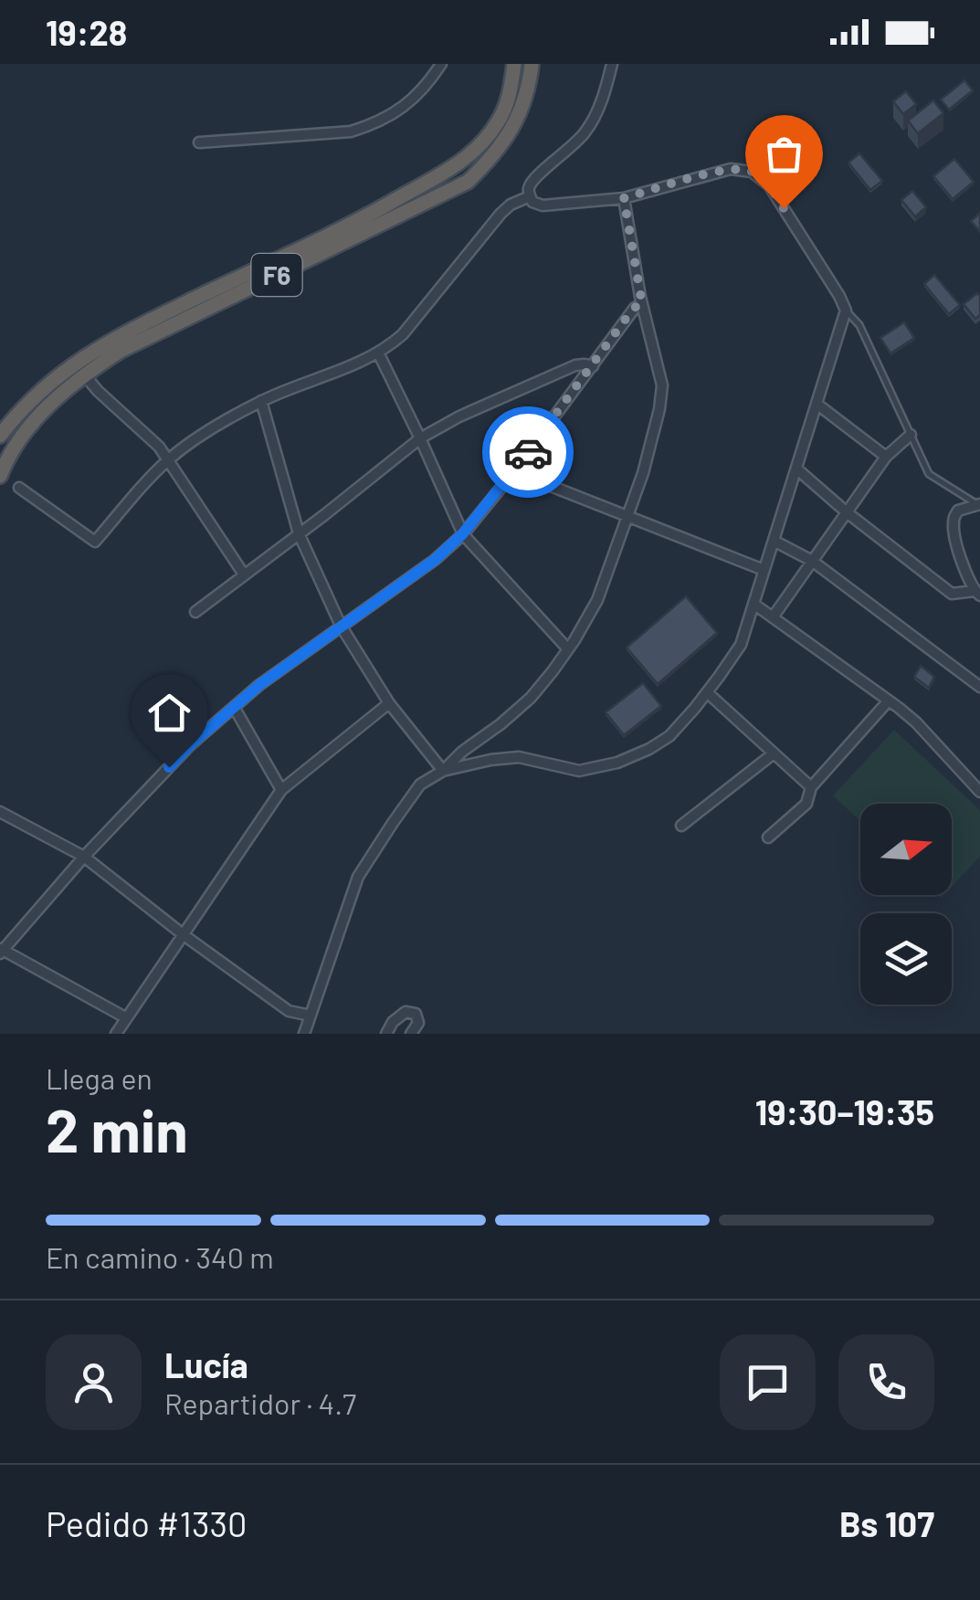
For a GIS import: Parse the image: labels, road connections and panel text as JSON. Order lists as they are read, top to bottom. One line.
{"streets":{"highway":["F6"]},"north":"right","page":{"status":"19:28","heading":["2 min","Llega en","19:30–19:35"],"panel":["Lucía","Repartidor · 4.7","Pedido #1330","Bs 107"],"bar":"En camino · 340 m"}}
